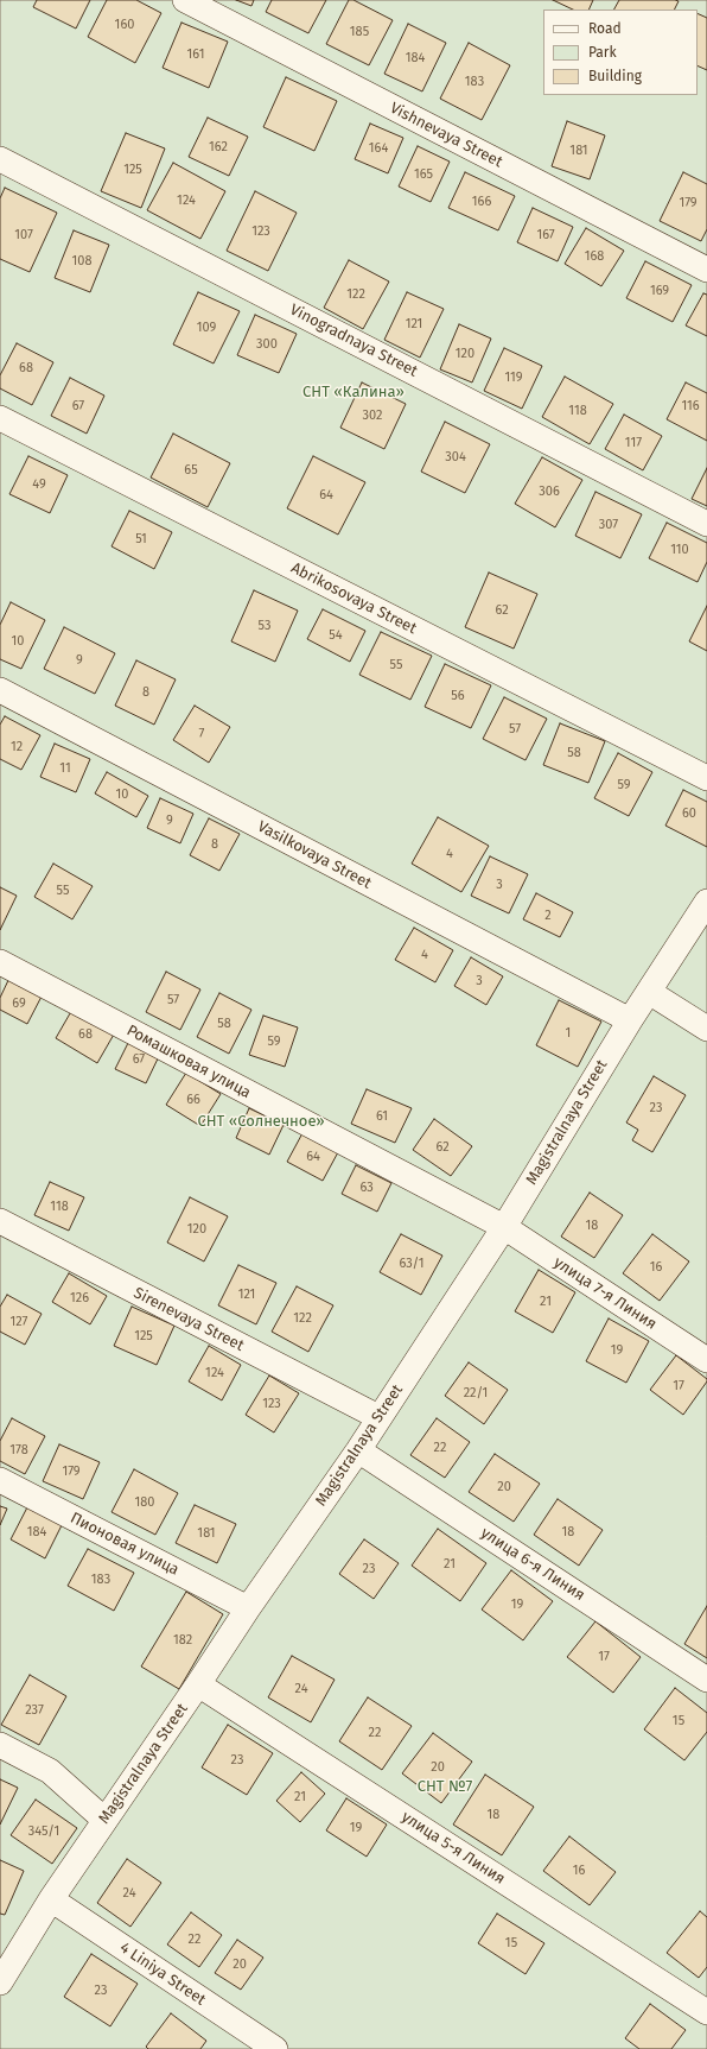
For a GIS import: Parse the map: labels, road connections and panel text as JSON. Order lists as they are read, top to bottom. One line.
{"streets":{"street":["Vishnevaya Street","Vinogradnaya Street","Abrikosovaya Street","Vasilkovaya Street","Ромашковая улица","Magistralnaya Street","улица 7-я Линия","Sirenevaya Street","Пионовая улица","улица 6-я Линия","улица 5-я Линия","4 Liniya Street"]},"crossings":[["Vasilkovaya Street","Magistralnaya Street"],["Ромашковая улица","Magistralnaya Street"],["Ромашковая улица","улица 7-я Линия"],["Magistralnaya Street","улица 7-я Линия"],["Magistralnaya Street","Sirenevaya Street"],["Magistralnaya Street","Пионовая улица"],["Magistralnaya Street","улица 6-я Линия"],["Magistralnaya Street","улица 5-я Линия"],["Magistralnaya Street","4 Liniya Street"]],"parks":["СНТ «Калина»","СНТ «Солнечное»","СНТ №7"],"house_numbers":["160","185","161","184","183","162","164","181","125","165","124","166","179","123","107","167","168","108","169","122","121","109","300","120","68","119","67","116","118","302","117","304","65","49","306","64","307","51","110","62","53","54","10","9","55","8","56","57","7","12","58","11","59","10","60","9","8","4","3","55","2","4","3","57","69","58","1","68","59","67","66","23","61","62","64","63","118","18","120","63/1","16","121","126","21","122","127","125","19","124","17","22/1","123","22","178","179","20","180","184","18","181","21","23","183","19","182","17","24","237","15","22","23","20","21","18","19","345/1","16","24","22","15","20","23"],"legend":["Road","Park","Building"]}
